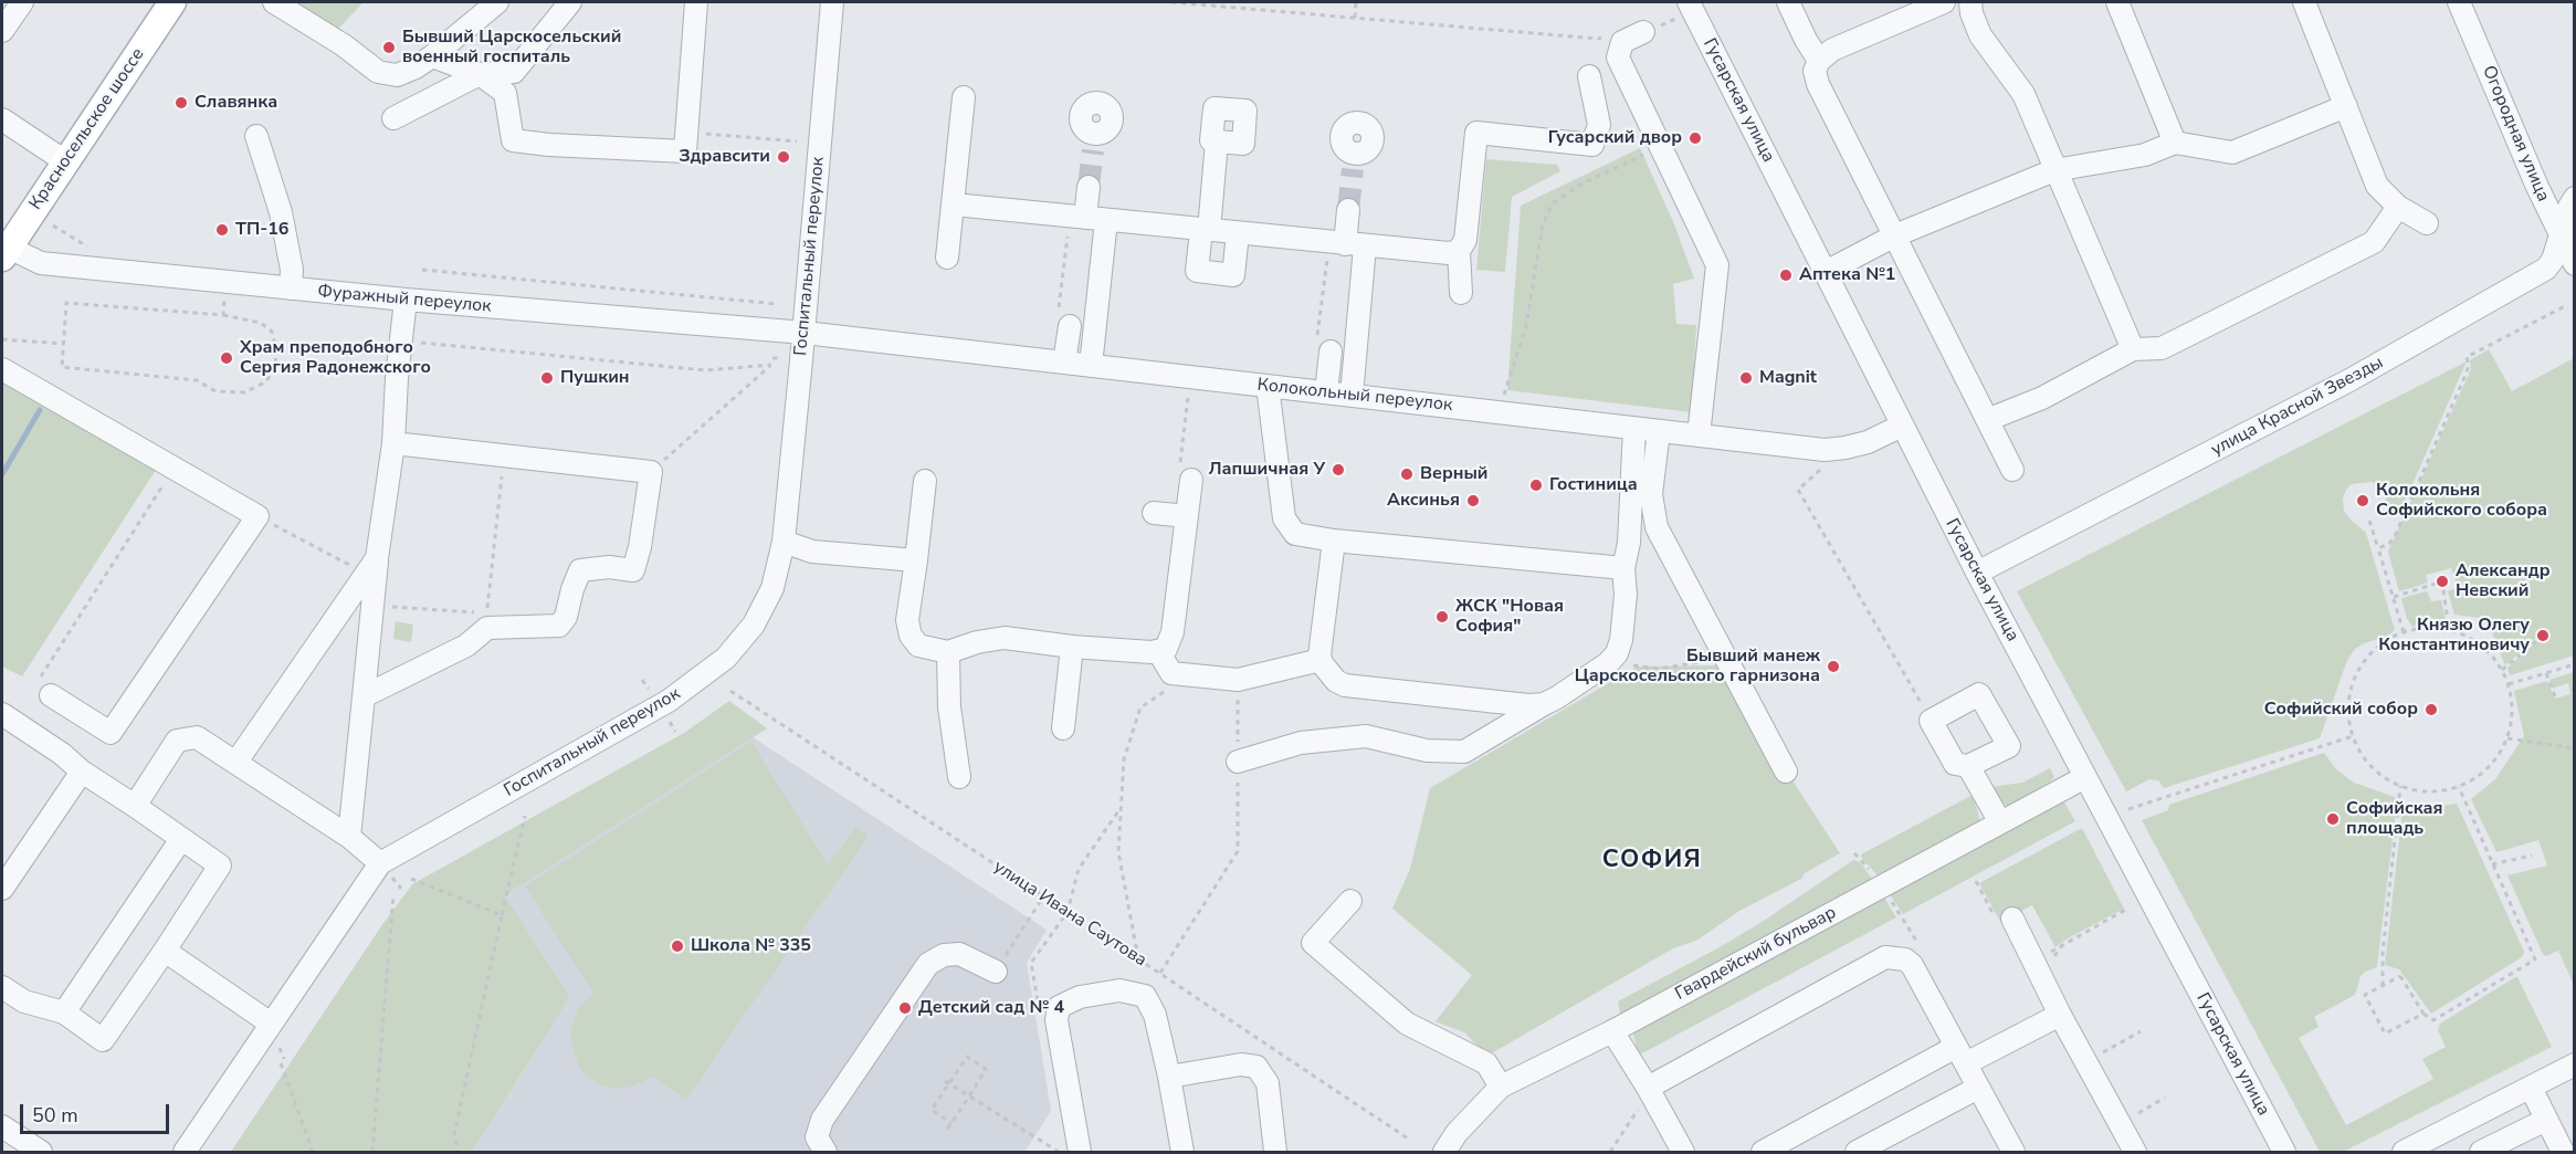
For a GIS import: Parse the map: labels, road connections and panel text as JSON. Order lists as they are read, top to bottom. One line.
{"streets":{"main road":["Красносельское шоссе"],"street":["Гусарская улица","Огородная улица","Госпитальный переулок","Фуражный переулок","Колокольный переулок","улица Красной Звезды","Гвардейский бульвар"],"path":["улица Ивана Саутова"]},"crossings":[["Гусарская улица","Колокольный переулок"],["Гусарская улица","улица Красной Звезды"],["Гусарская улица","Гвардейский бульвар"],["Красносельское шоссе","Фуражный переулок"],["Огородная улица","улица Красной Звезды"],["Госпитальный переулок","Фуражный переулок"],["Госпитальный переулок","Колокольный переулок"],["Фуражный переулок","Колокольный переулок"]],"districts":["СОФИЯ"],"places":["Бывший Царскосельский военный госпиталь","Славянка","Гусарский двор","Здравсити","ТП-16","Аптека №1","Храм преподобного Сергия Радонежского","Пушкин","Magnit","Лапшичная У","Верный","Гостиница","Аксинья","Колокольня Софийского собора","Александр Невский","ЖСК \"Новая София\"","Князю Олегу Константиновичу","Бывший манеж Царскосельского гарнизона","Софийский собор","Софийская площадь","Школа № 335","Детский сад № 4"],"scale_bar":"50 m"}
